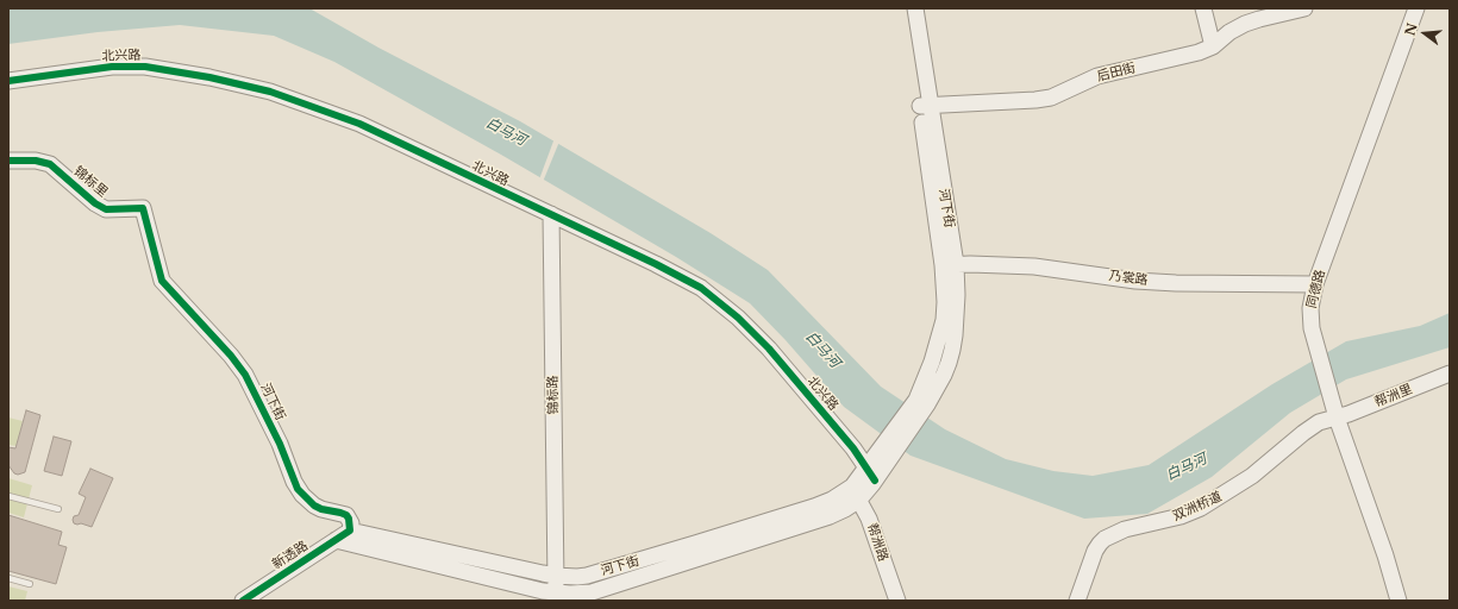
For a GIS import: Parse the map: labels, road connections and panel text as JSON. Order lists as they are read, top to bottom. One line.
{"streets":{"street":["北兴路","后田街","锦标里","河下街","乃裳路","同德路","锦标路","帮洲里","双洲桥道","帮洲路","新透路"]},"crossings":[["北兴路","河下街"],["北兴路","锦标路"],["后田街","河下街"],["锦标里","河下街"],["河下街","乃裳路"],["河下街","锦标路"],["河下街","帮洲路"],["河下街","新透路"],["乃裳路","同德路"],["同德路","帮洲里"],["同德路","双洲桥道"],["帮洲里","双洲桥道"]],"water":["白马河"],"north":"left"}
